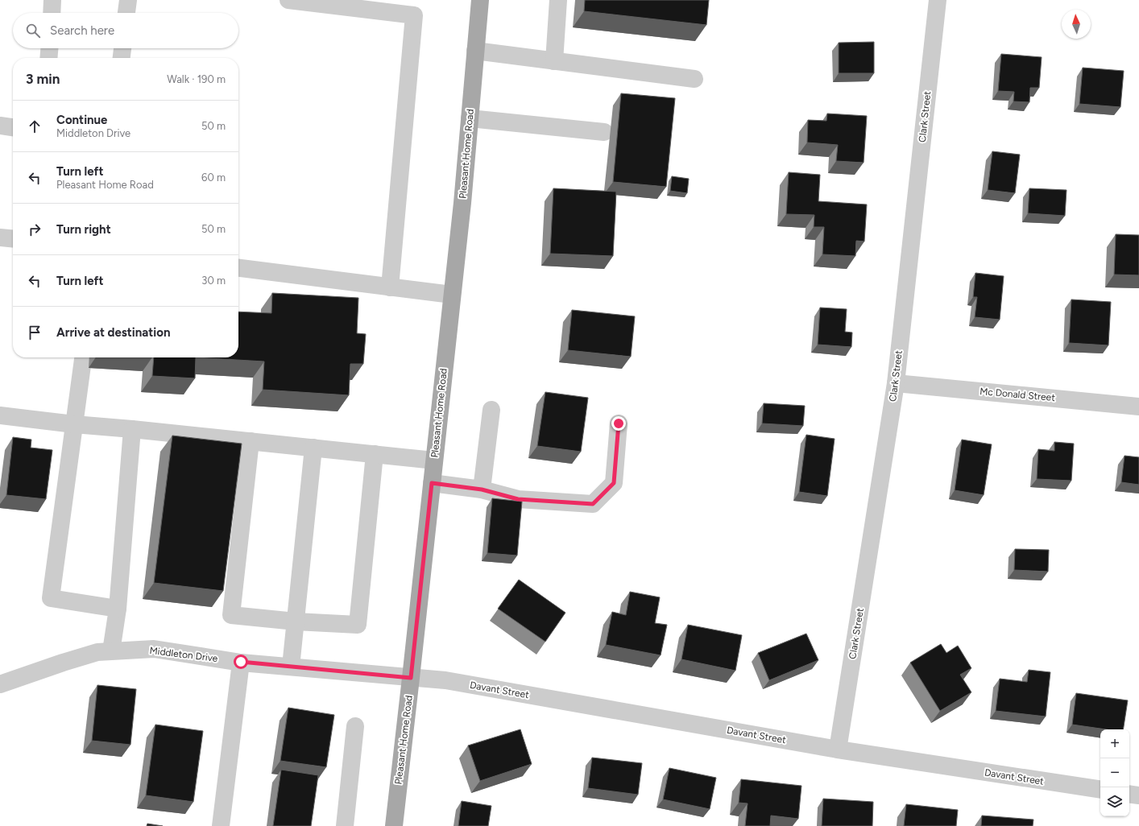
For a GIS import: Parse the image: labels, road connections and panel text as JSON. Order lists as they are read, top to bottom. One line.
{"streets":{"main road":["Pleasant Home Road"],"street":["Clark Street","Mc Donald Street","Middleton Drive","Davant Street"]},"crossings":[["Clark Street","Mc Donald Street"],["Clark Street","Davant Street"],["Pleasant Home Road","Middleton Drive"],["Pleasant Home Road","Davant Street"],["Middleton Drive","Davant Street"]],"north":"top","page":{"search":"Search here","heading":["3 min","Walk · 190 m"],"list":[["Continue","Middleton Drive","50 m"],["Turn left","Pleasant Home Road","60 m"],["Turn right","50 m"],["Turn left","30 m"],"Arrive at destination"],"map_buttons":["+","−"]}}
